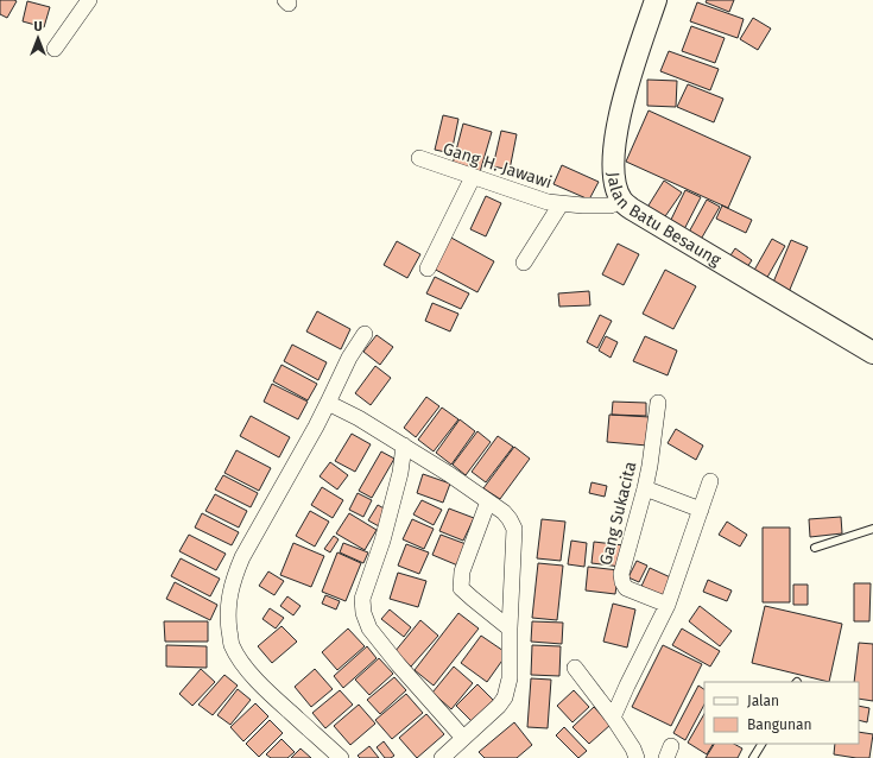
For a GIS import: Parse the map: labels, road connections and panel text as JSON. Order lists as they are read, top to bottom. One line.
{"streets":{"street":["Gang H. Jawawi","Jalan Batu Besaung","Gang Sukacita"]},"crossings":[["Gang H. Jawawi","Jalan Batu Besaung"]],"legend":["Jalan","Bangunan"],"north":"top"}
